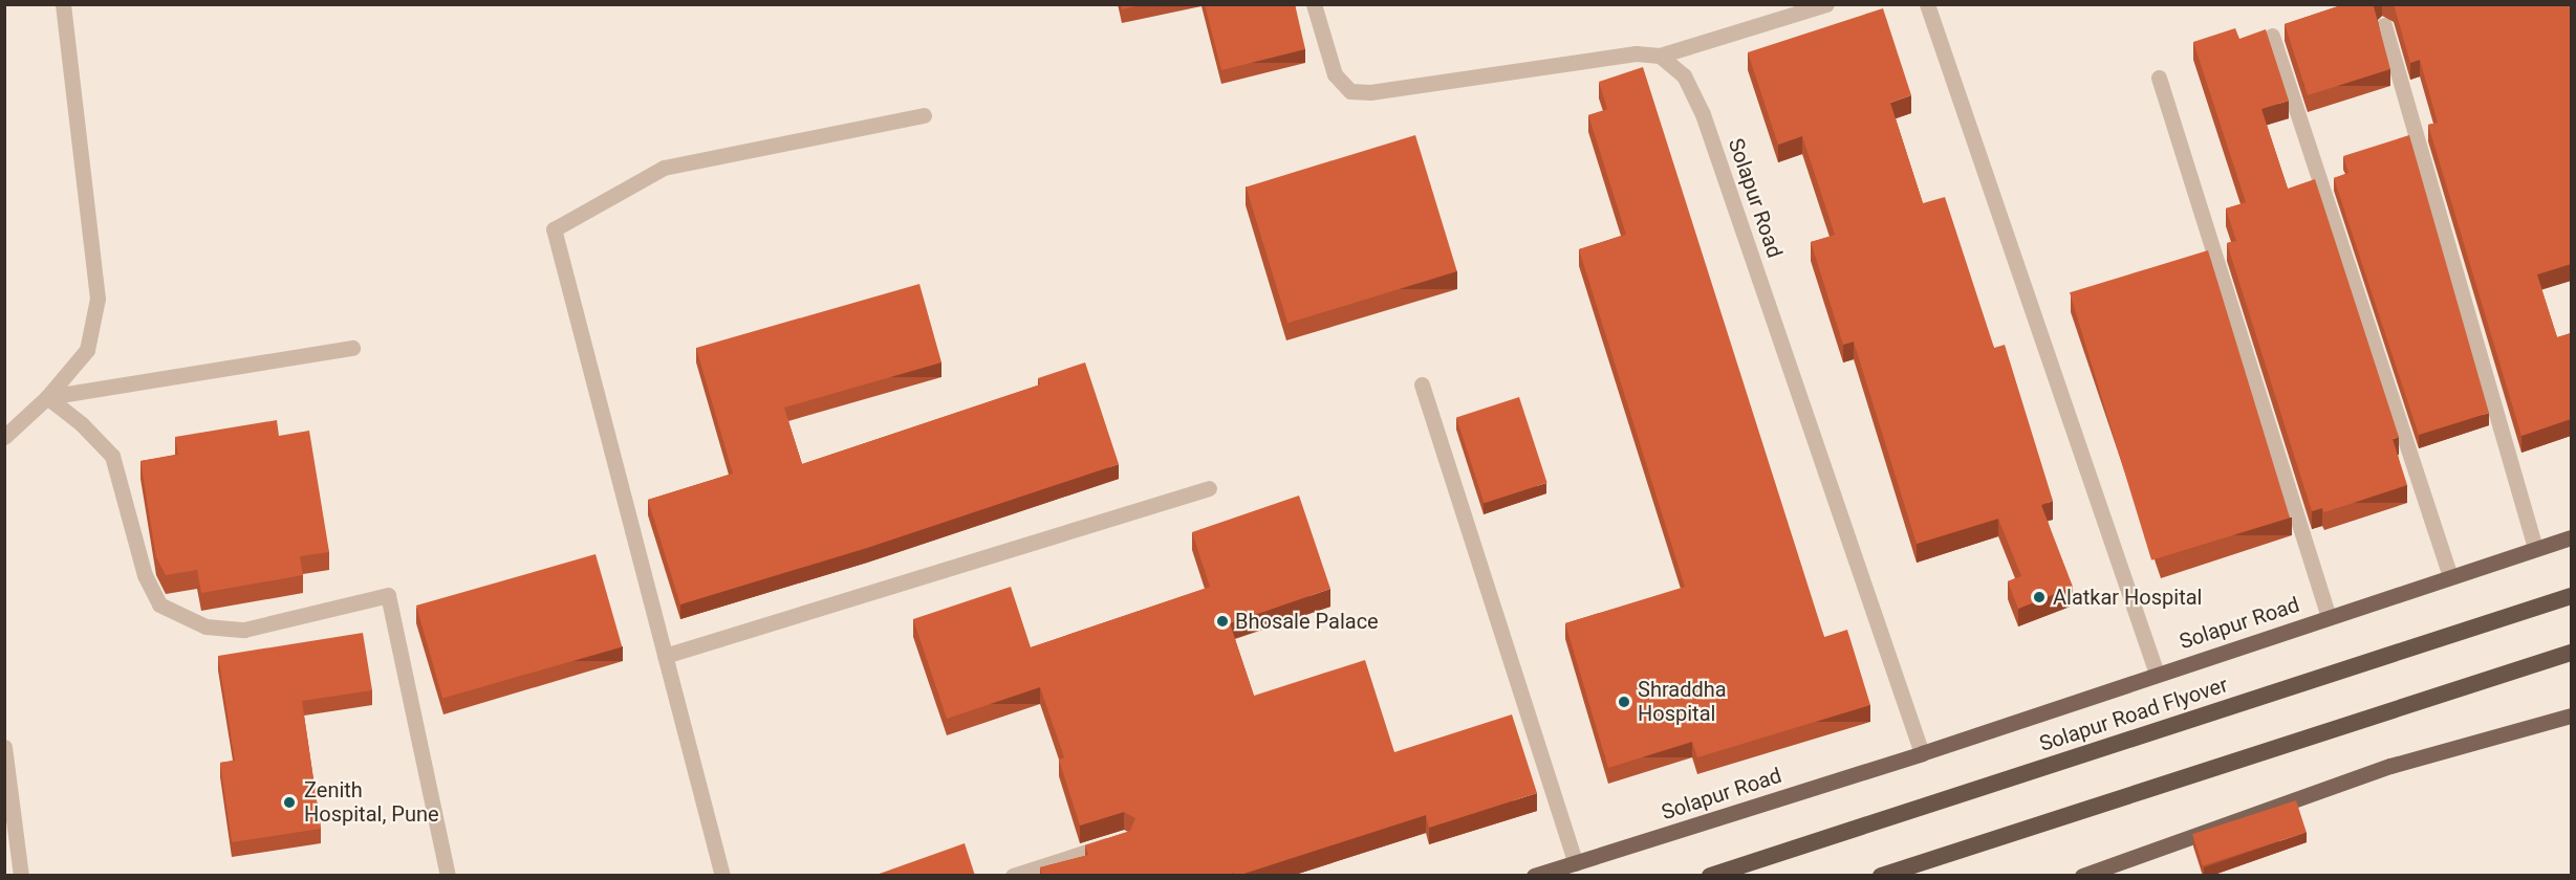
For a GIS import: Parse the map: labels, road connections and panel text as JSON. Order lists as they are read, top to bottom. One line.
{"streets":{"highway":["Solapur Road Flyover"],"main road":["Solapur Road"]},"places":["Alatkar Hospital","Bhosale Palace","Shraddha Hospital","Zenith Hospital, Pune"]}
